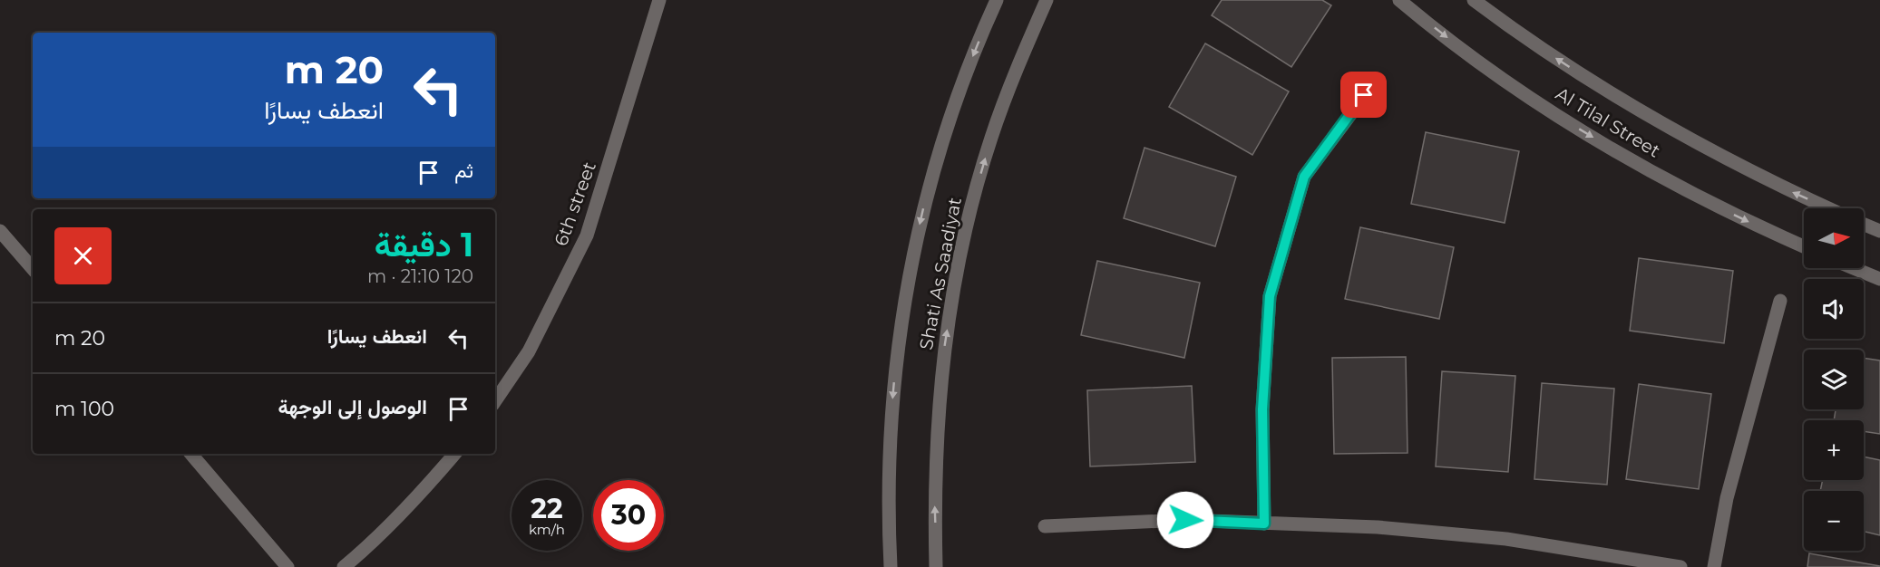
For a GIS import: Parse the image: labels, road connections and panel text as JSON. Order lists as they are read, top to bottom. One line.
{"streets":{"street":["Al Tilal Street","6th street","Shati As Saadiyat"]},"north":"right","page":{"turn":["20 m","انعطف يسارًا"],"then":"ثم","map_buttons":["+","−"],"heading":["1 دقيقة","120 m · 21:10"],"list":[{"name":"انعطف يسارًا","value":"20 m"},{"name":"الوصول إلى الوجهة","value":"100 m"}],"speed":"22 km/h","limit":"30"}}
